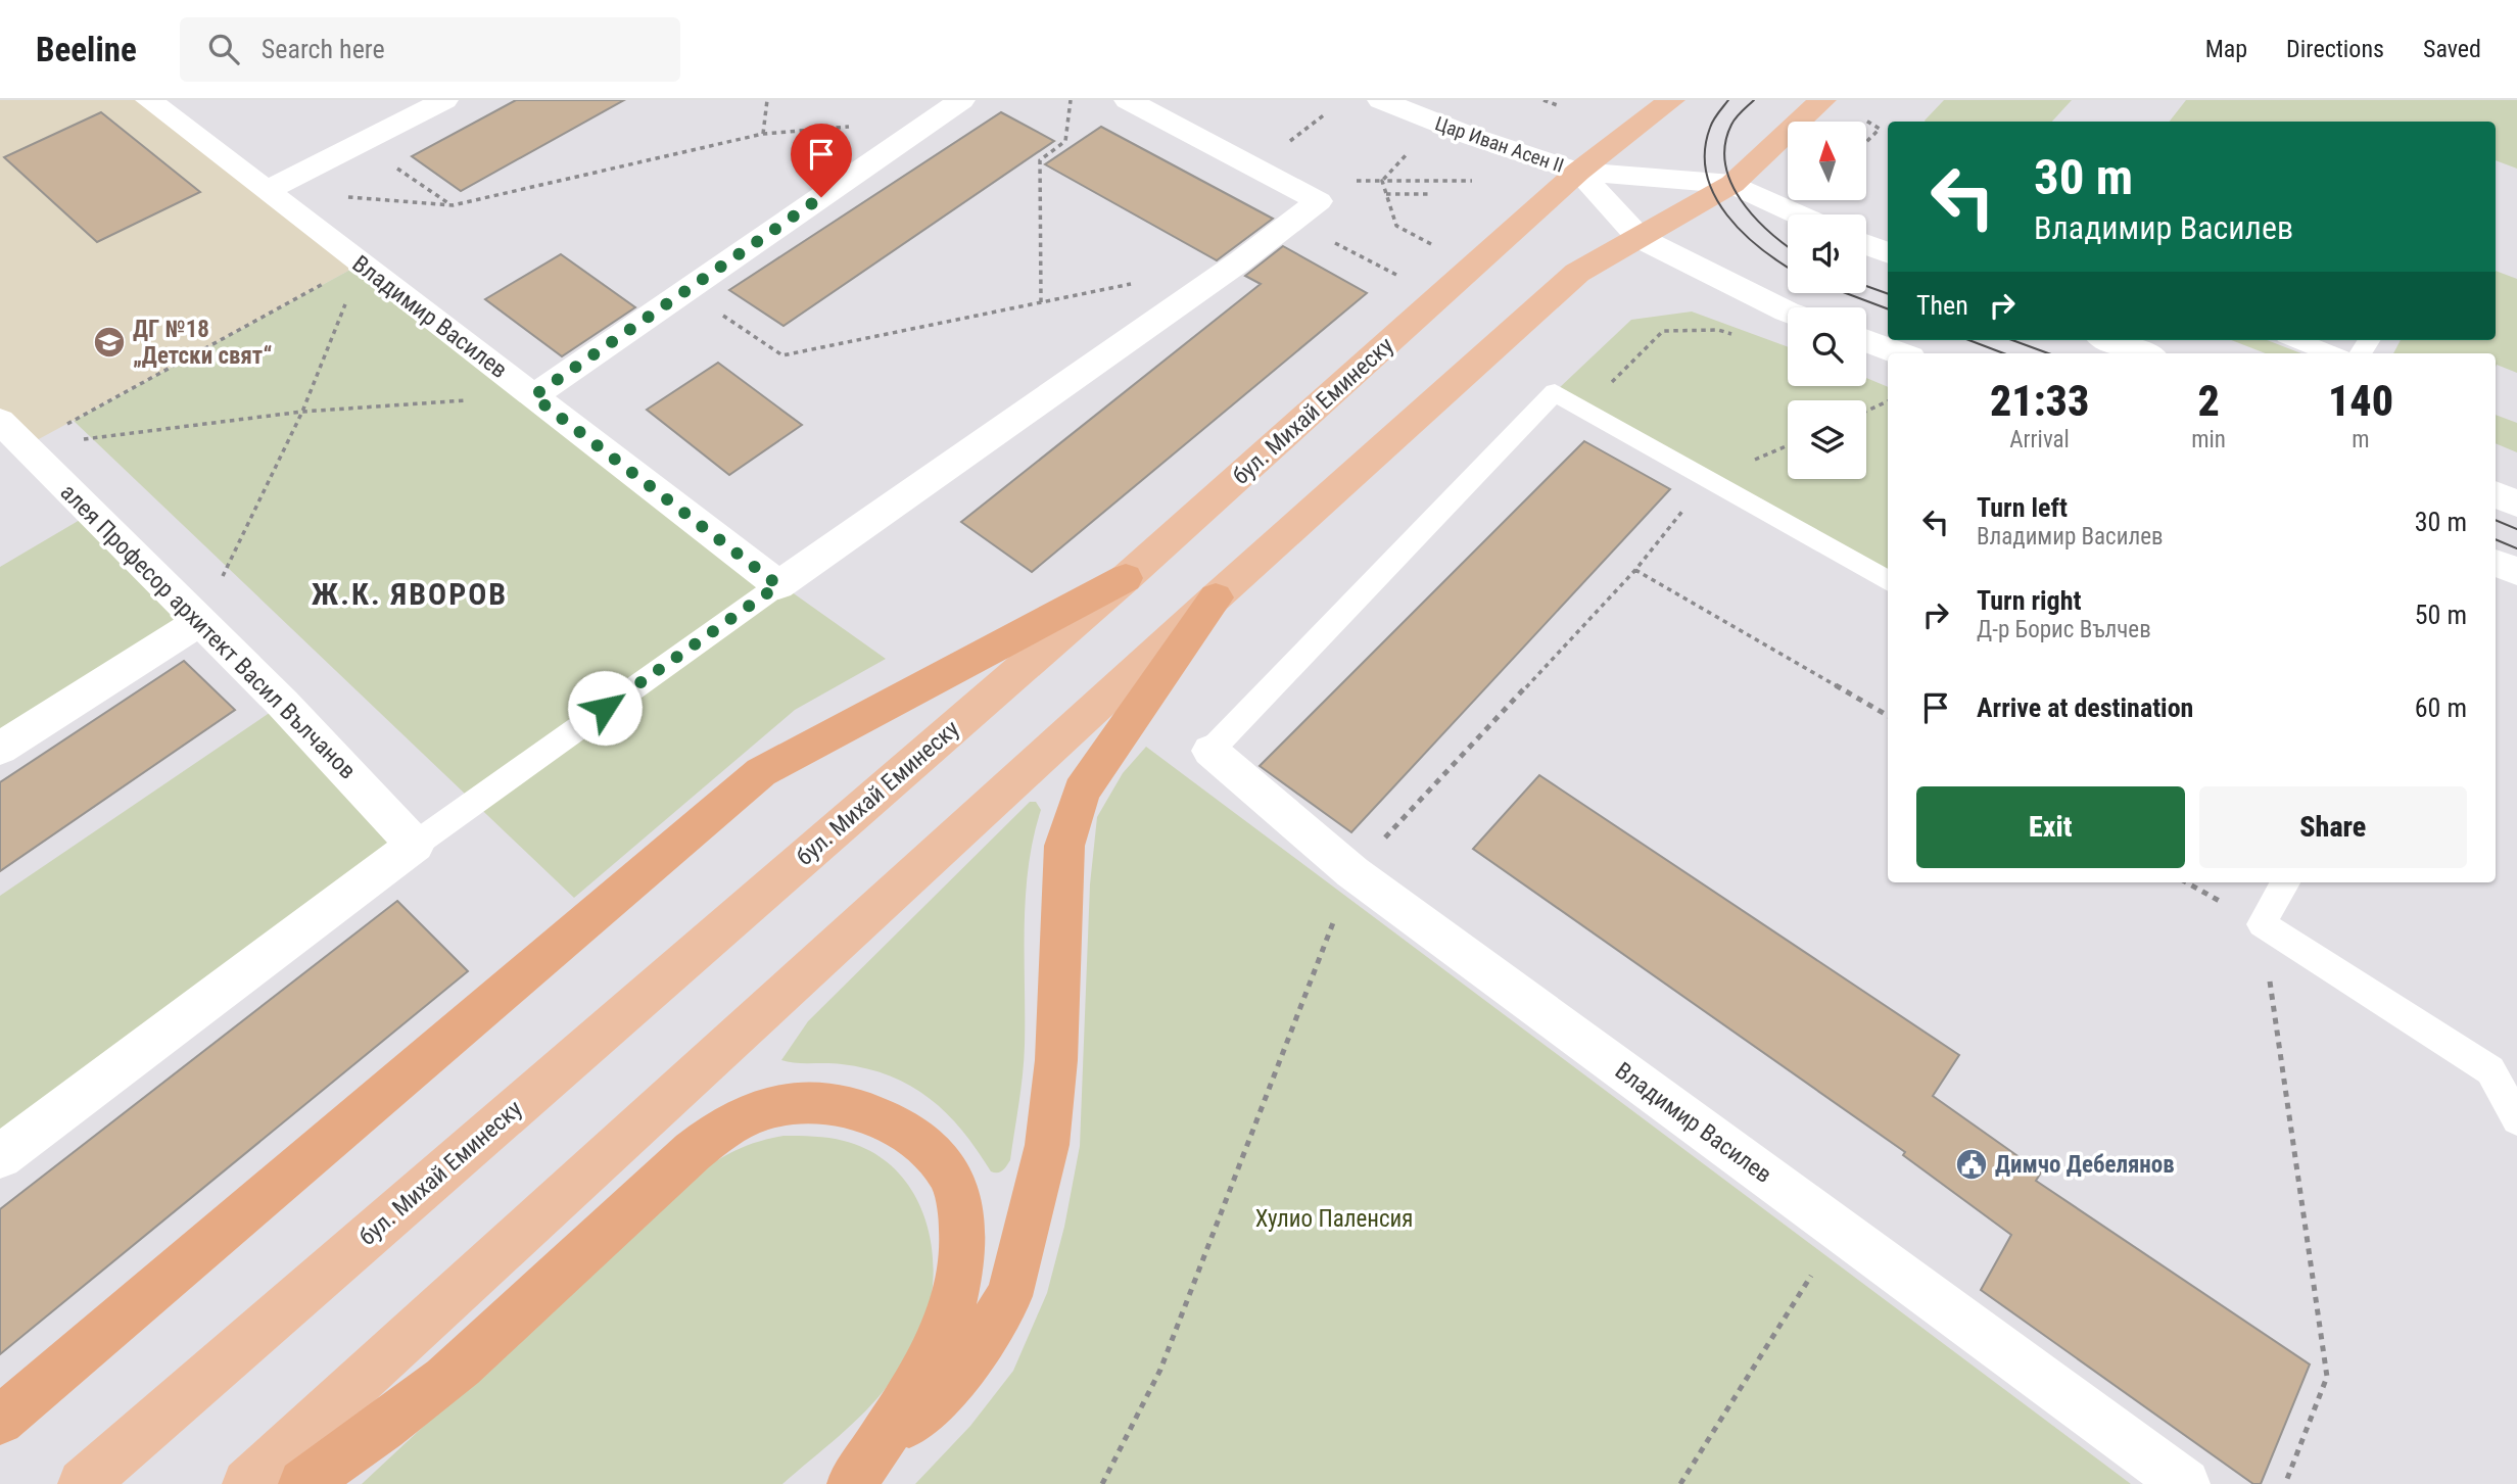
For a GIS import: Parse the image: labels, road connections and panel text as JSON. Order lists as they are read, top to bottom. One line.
{"streets":{"main road":["бул. Михай Еминеску"],"street":["Цар Иван Асен II","Владимир Василев","алея Професор архитект Васил Вълчанов"]},"crossings":[["Цар Иван Асен II","бул. Михай Еминеску"]],"districts":["Ж.К. ЯВОРОВ"],"parks":["Хулио Паленсия"],"places":{"school or university":["ДГ №18 „Детски свят“"],"public building":["Димчо Дебелянов"]},"north":"top","page":{"header":"Beeline","search":"Search here","nav":["Map","Directions","Saved"],"turn":["30 m","Владимир Василев"],"then":"Then","eta":["21:33","Arrival","2","min","140","m"],"list":[{"name":"Turn left","note":"Владимир Василев","value":"30 m"},{"name":"Turn right","note":"Д-р Борис Вълчев","value":"50 m"},{"name":"Arrive at destination","value":"60 m"}],"buttons":["Exit","Share"]}}
